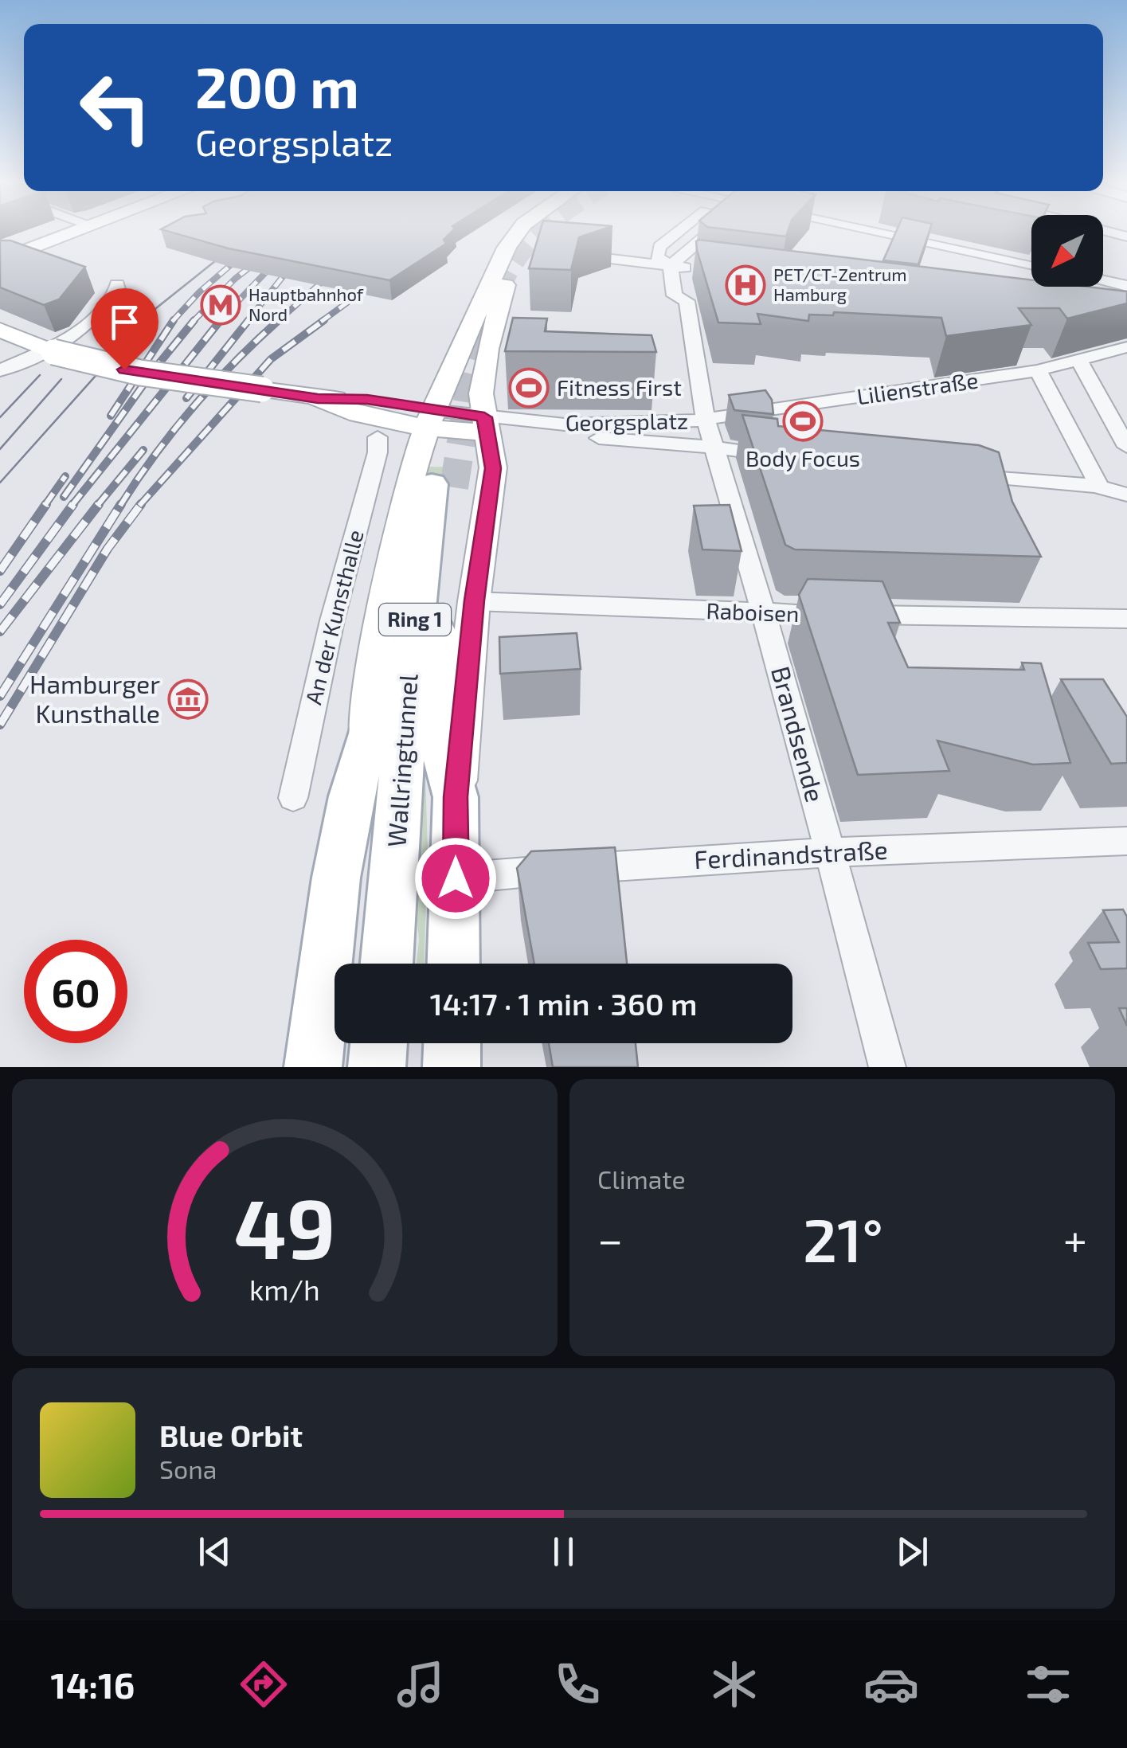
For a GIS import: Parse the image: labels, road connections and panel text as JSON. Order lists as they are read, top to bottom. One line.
{"streets":{"main road":["Ring 1","Wallringtunnel"],"street":["Lilienstraße","Georgsplatz","Raboisen","An der Kunsthalle","Brandsende","Ferdinandstraße"]},"crossings":[["Lilienstraße","Georgsplatz"],["Georgsplatz","Ring 1"],["Georgsplatz","Brandsende"],["Raboisen","Ring 1"],["Raboisen","Brandsende"],["Ring 1","Wallringtunnel"],["Ring 1","Ferdinandstraße"],["Brandsende","Ferdinandstraße"]],"places":{"hospital":["PET/CT-Zentrum Hamburg"],"metro station":["Hauptbahnhof Nord"],"sports":["Fitness First","Body Focus"],"museum":["Hamburger Kunsthalle"]},"north":"bottom left","page":{"turn":["200 m","Georgsplatz"],"limit":"60","trip":"14:17 · 1 min · 360 m","tile":"Climate","heat":["−","21°","+"],"song":["Blue Orbit","Sona"],"tabs":"14:16","gauge":["49","km/h"]}}
